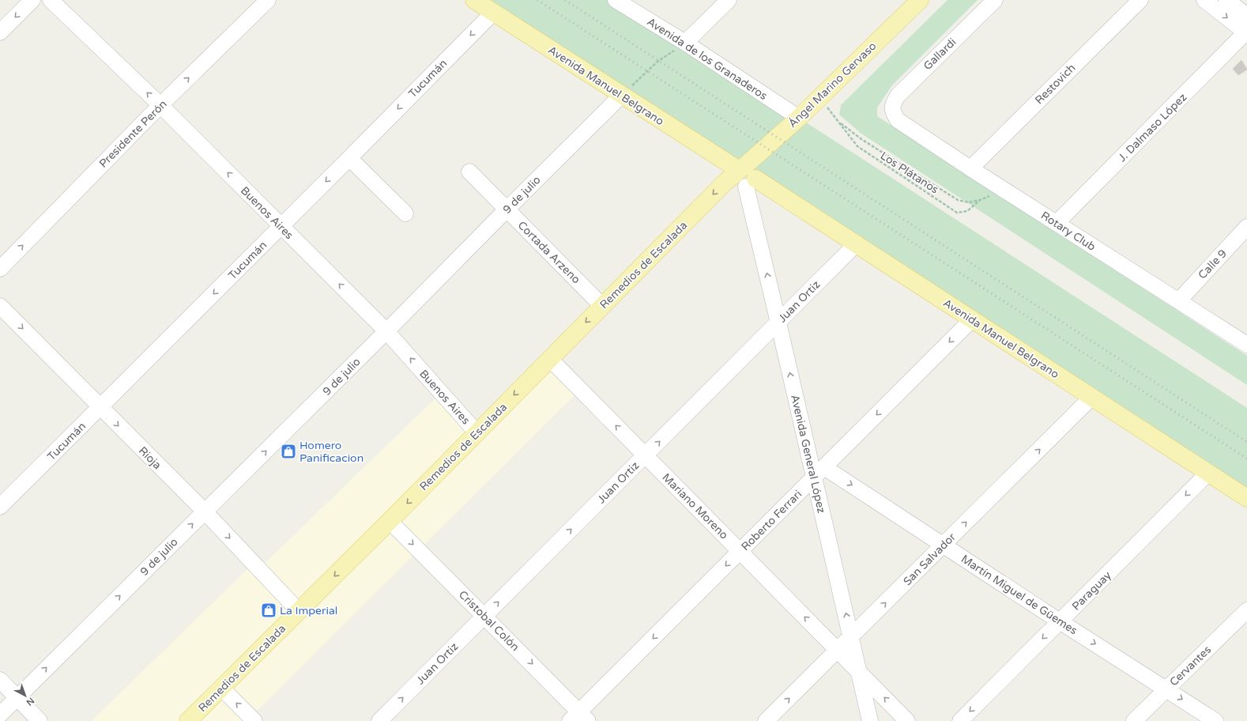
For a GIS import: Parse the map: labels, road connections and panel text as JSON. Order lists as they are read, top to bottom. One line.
{"streets":{"main road":["Ángel Marino Gervaso","Avenida Manuel Belgrano","Remedios de Escalada"],"street":["Gallardi","Avenida de los Granaderos","Tucumán","Restovich","J. Dalmaso López","Presidente Perón","9 de julio","Buenos Aires","Rotary Club","Cortada Arzeno","Calle 9","Juan Ortiz","Avenida General López","Rioja","Mariano Moreno","Roberto Ferrari","San Salvador","Paraguay","Martín Miguel de Güemes","Cristobal Colón","Cervantes"],"path":["Los Plátanos"]},"crossings":[["Gallardi","Rotary Club"],["Avenida de los Granaderos","Ángel Marino Gervaso"],["Tucumán","Avenida Manuel Belgrano"],["Tucumán","Buenos Aires"],["Tucumán","Rioja"],["Restovich","Rotary Club"],["Ángel Marino Gervaso","Avenida Manuel Belgrano"],["Ángel Marino Gervaso","Los Plátanos"],["Ángel Marino Gervaso","Remedios de Escalada"],["Ángel Marino Gervaso","Avenida General López"],["Avenida Manuel Belgrano","9 de julio"],["Avenida Manuel Belgrano","Remedios de Escalada"],["Avenida Manuel Belgrano","Juan Ortiz"],["Avenida Manuel Belgrano","Avenida General López"],["Avenida Manuel Belgrano","Roberto Ferrari"],["Avenida Manuel Belgrano","San Salvador"],["Avenida Manuel Belgrano","Paraguay"],["J. Dalmaso López","Rotary Club"],["Presidente Perón","Buenos Aires"],["Los Plátanos","Rotary Club"],["9 de julio","Buenos Aires"],["9 de julio","Cortada Arzeno"],["9 de julio","Rioja"],["Buenos Aires","Remedios de Escalada"],["Rotary Club","Calle 9"],["Cortada Arzeno","Remedios de Escalada"],["Remedios de Escalada","Avenida General López"],["Remedios de Escalada","Rioja"],["Remedios de Escalada","Mariano Moreno"],["Remedios de Escalada","Cristobal Colón"],["Juan Ortiz","Avenida General López"],["Juan Ortiz","Mariano Moreno"],["Juan Ortiz","Cristobal Colón"],["Avenida General López","Mariano Moreno"],["Avenida General López","Roberto Ferrari"],["Avenida General López","San Salvador"],["Avenida General López","Martín Miguel de Güemes"],["Mariano Moreno","Roberto Ferrari"],["Mariano Moreno","San Salvador"],["Roberto Ferrari","Martín Miguel de Güemes"],["Roberto Ferrari","Cristobal Colón"],["San Salvador","Martín Miguel de Güemes"],["Paraguay","Martín Miguel de Güemes"],["Martín Miguel de Güemes","Cervantes"]],"one_way":["Tucumán","Presidente Perón","9 de julio","Buenos Aires","Remedios de Escalada","Juan Ortiz","Avenida General López","Rioja","Mariano Moreno","Roberto Ferrari","San Salvador","Paraguay","Martín Miguel de Güemes","Cristobal Colón"],"places":{"shop":["Homero Panificacion","La Imperial"]},"north":"bottom right"}
